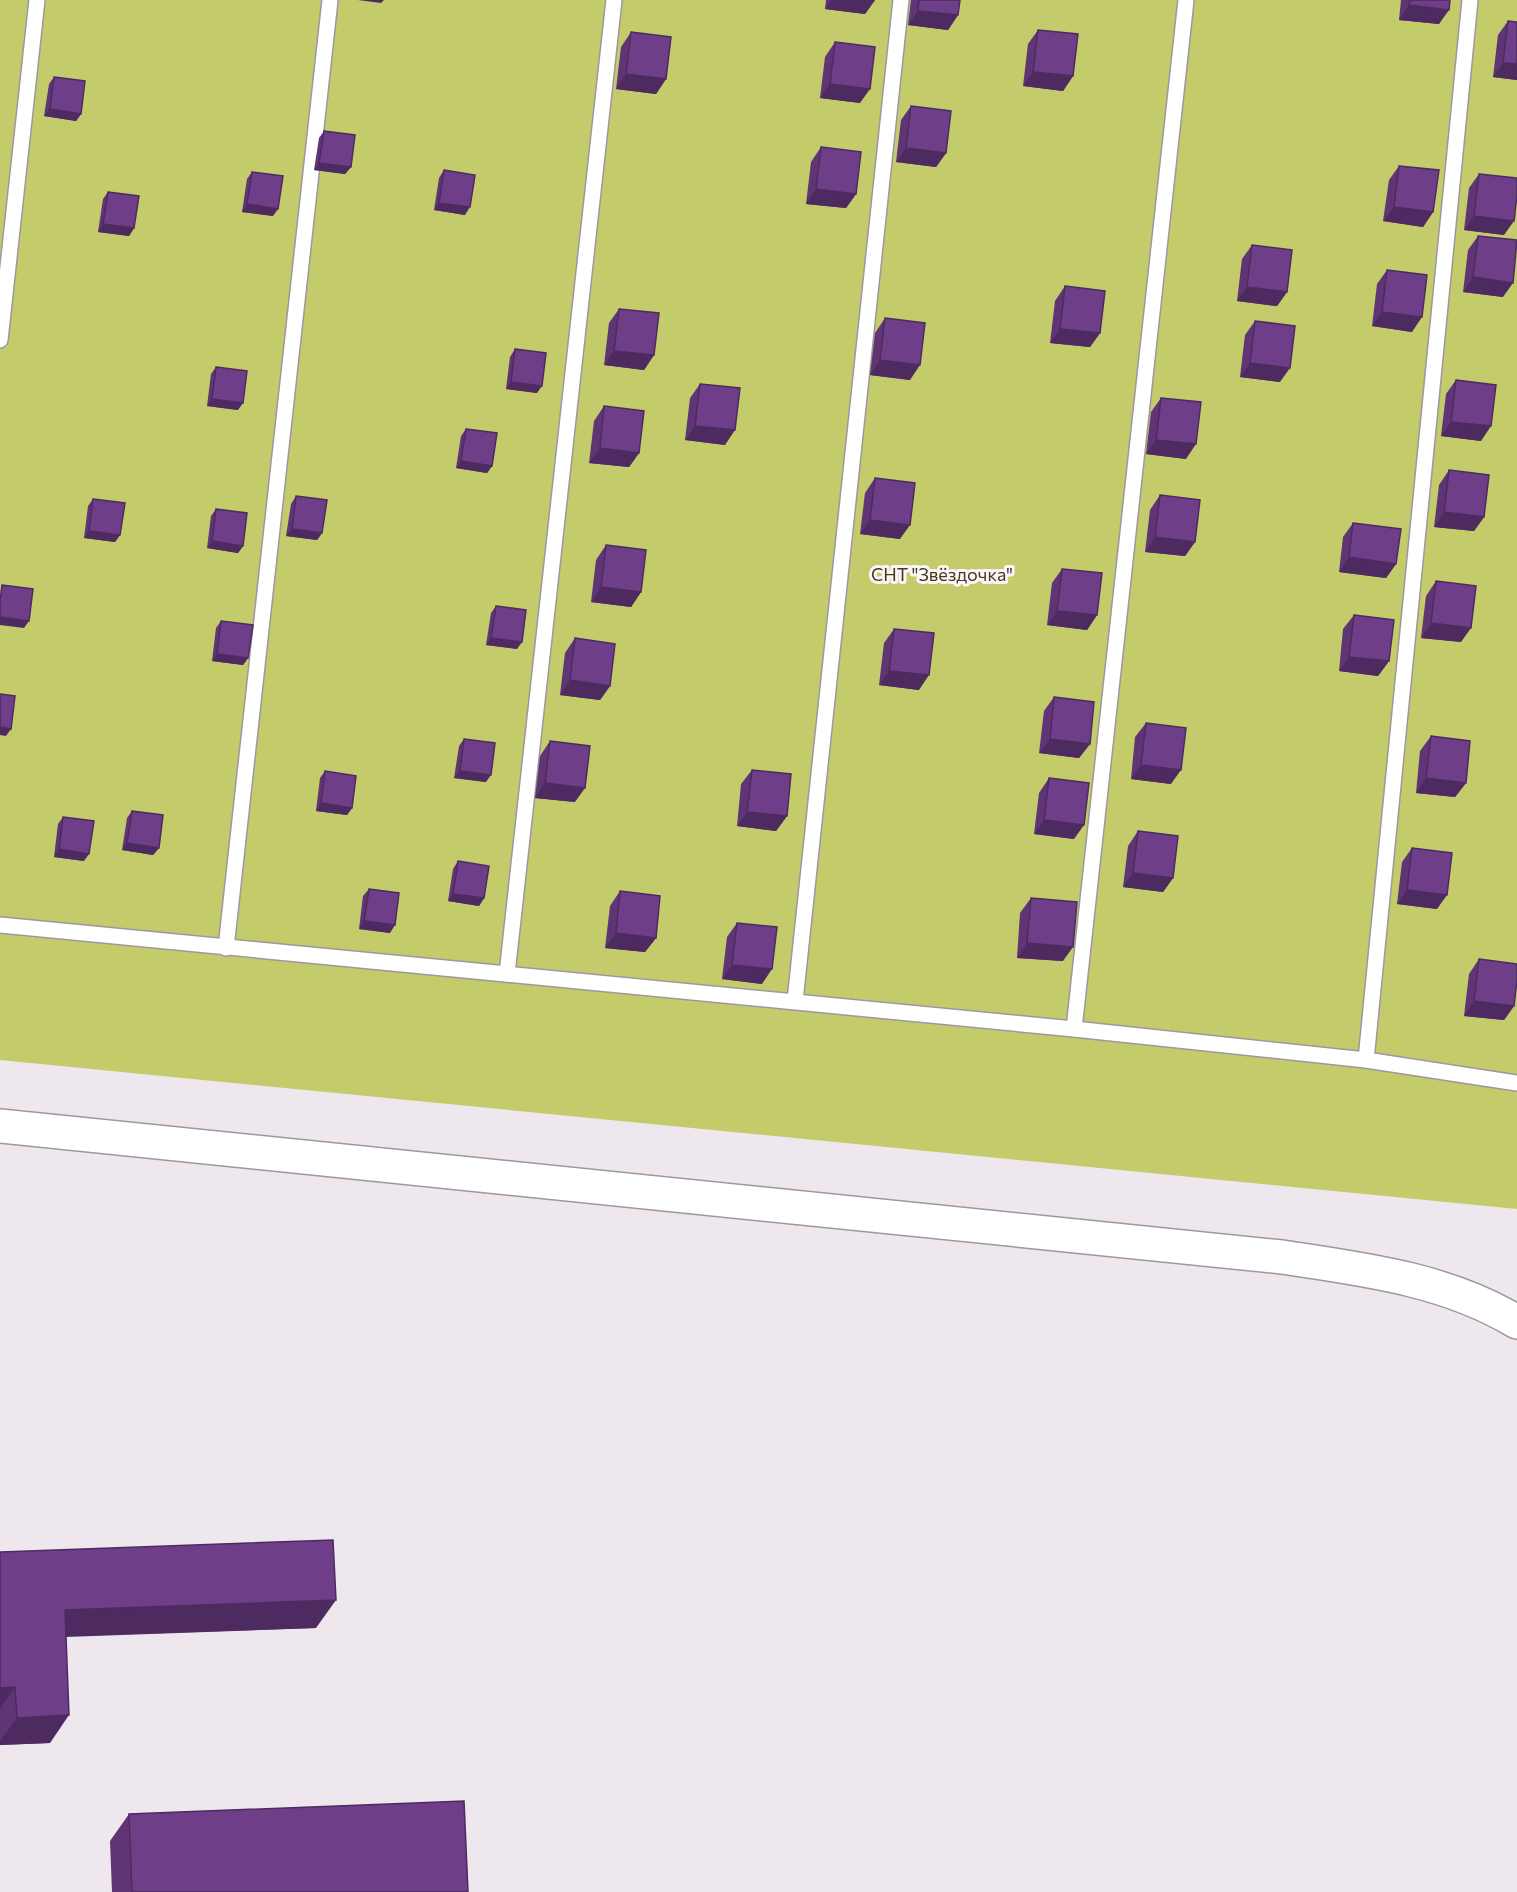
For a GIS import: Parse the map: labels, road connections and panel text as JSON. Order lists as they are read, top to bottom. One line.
{"parks":["СНТ \"Звёздочка\""]}
